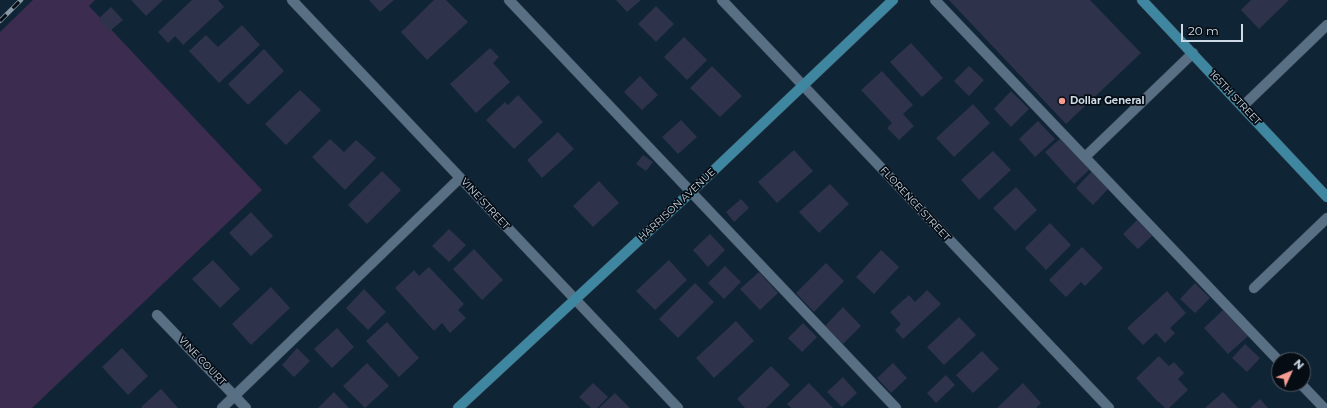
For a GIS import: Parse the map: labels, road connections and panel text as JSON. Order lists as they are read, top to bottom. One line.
{"streets":{"street":["165TH STREET","VINE STREET","FLORENCE STREET","HARRISON AVENUE","VINE COURT"]},"crossings":[["VINE STREET","HARRISON AVENUE"],["FLORENCE STREET","HARRISON AVENUE"]],"places":["Dollar General"],"scale_bar":"20 m","north":"top right"}
